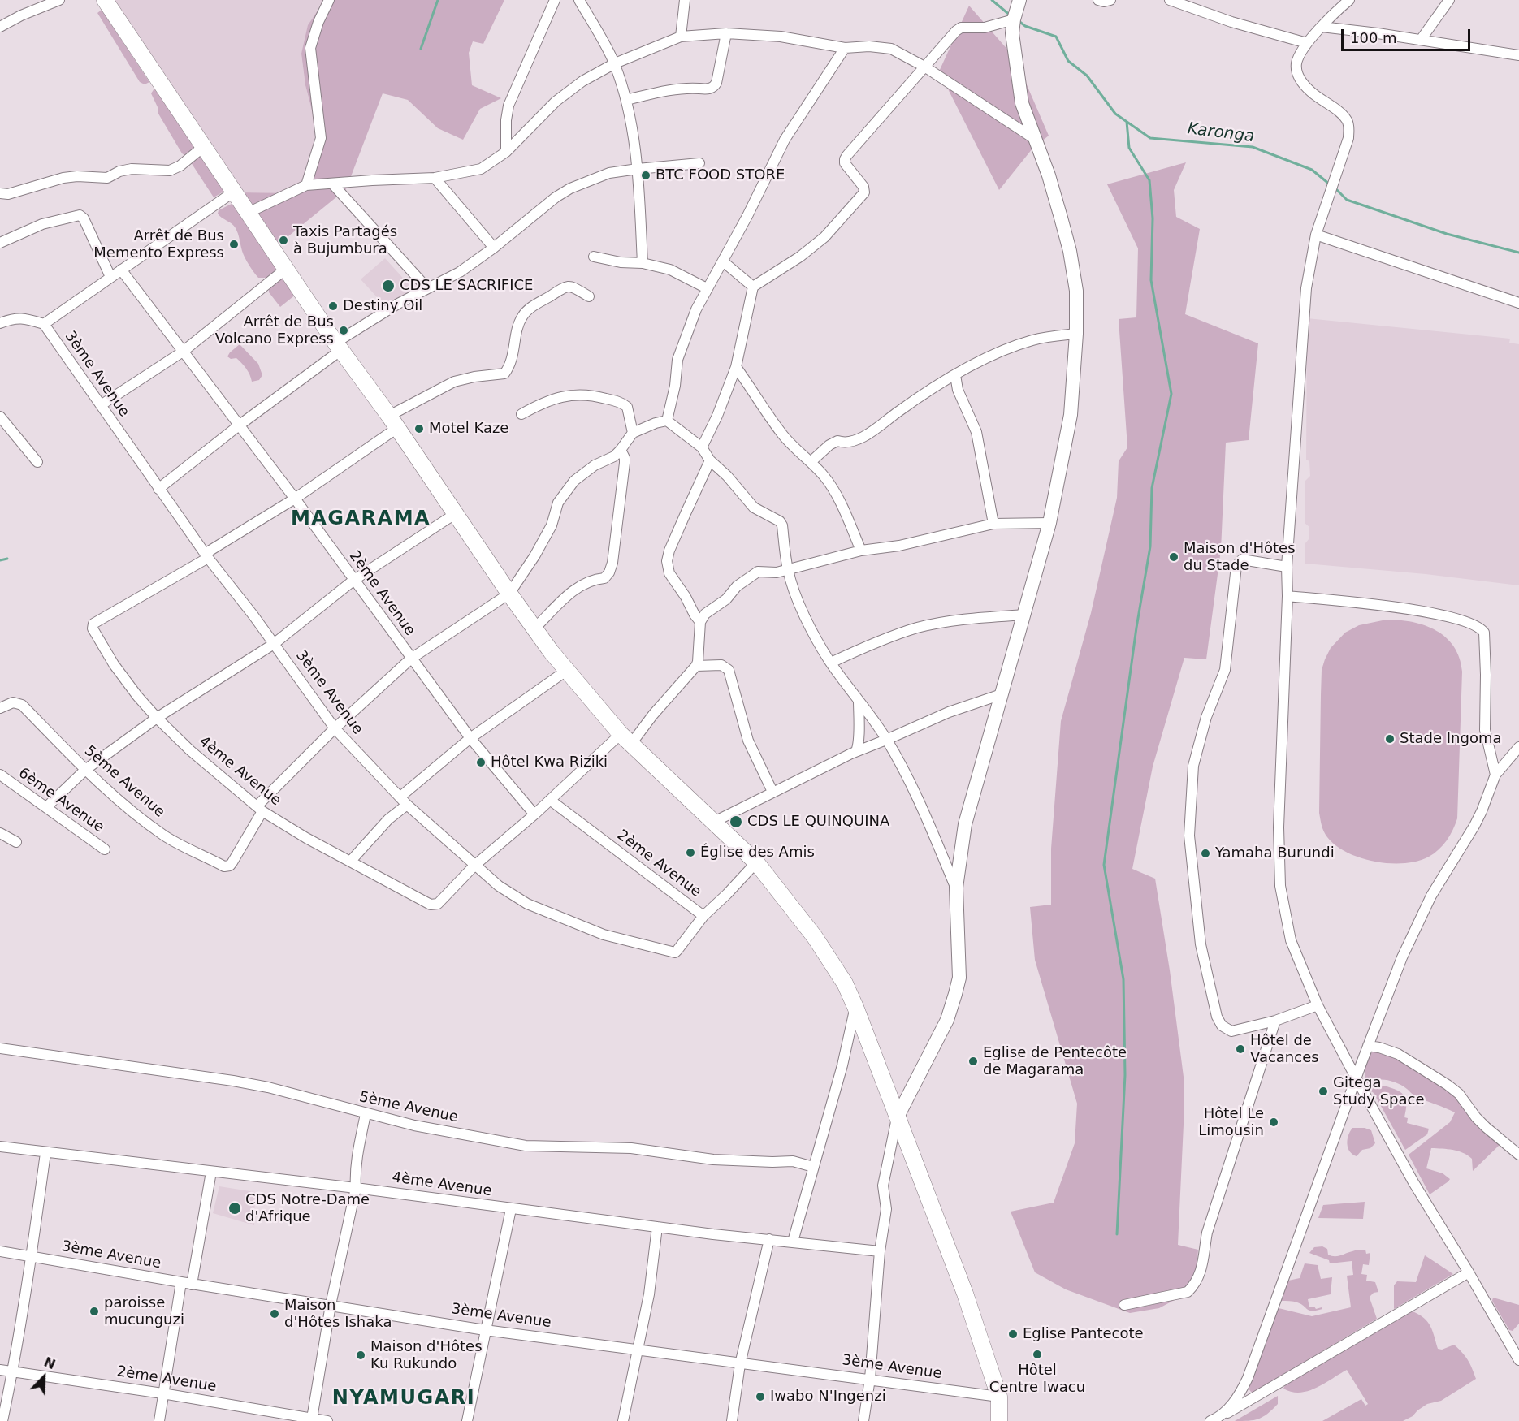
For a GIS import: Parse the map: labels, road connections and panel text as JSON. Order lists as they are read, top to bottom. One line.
{"streets":{"street":["3ème Avenue","2ème Avenue","4ème Avenue","5ème Avenue","6ème Avenue"]},"crossings":[["3ème Avenue","2ème Avenue"],["3ème Avenue","4ème Avenue"],["4ème Avenue","5ème Avenue"]],"districts":["MAGARAMA","NYAMUGARI"],"water":["Karonga"],"places":["BTC FOOD STORE","Taxis Partagés à Bujumbura","Arrêt de Bus Memento Express","CDS LE SACRIFICE","Destiny Oil","Arrêt de Bus Volcano Express","Motel Kaze","Maison d'Hôtes du Stade","Stade Ingoma","Hôtel Kwa Riziki","CDS LE QUINQUINA","Église des Amis","Yamaha Burundi","Hôtel de Vacances","Eglise de Pentecôte de Magarama","Gitega Study Space","Hôtel Le Limousin","CDS Notre-Dame d'Afrique","paroisse mucunguzi","Maison d'Hôtes Ishaka","Eglise Pantecote","Hôtel Centre Iwacu","Maison d'Hôtes Ku Rukundo","Iwabo N'Ingenzi"],"scale_bar":"100 m","north":"top right"}
